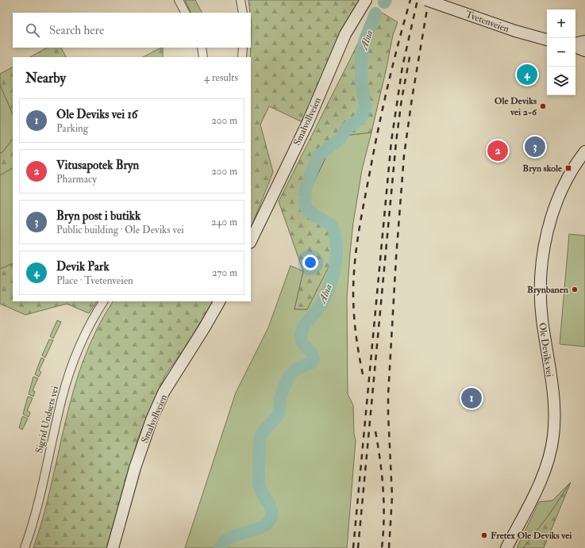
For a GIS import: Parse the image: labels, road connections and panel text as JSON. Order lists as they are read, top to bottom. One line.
{"streets":{"street":["Tvetenveien","Smalvollveien","Ole Deviks vei","Sigrid Undsets vei"]},"water":["Alna"],"places":{"other":["Ole Deviks vei 2-6","Brynbanen","Fretex Ole Deviks vei"],"transit":["Bryn skole"]},"page":{"map_buttons":["+","−"],"search":"Search here","heading":["Nearby","4 results"],"pins":["4","3","2","1"],"list":[{"mark":"1","name":"Ole Deviks vei 16","note":"Parking","value":"200 m"},{"mark":"2","name":"Vitusapotek Bryn","note":"Pharmacy","value":"200 m"},{"mark":"3","name":"Bryn post i butikk","note":"Public building · Ole Deviks vei","value":"240 m"},{"mark":"4","name":"Devik Park","note":"Place · Tvetenveien","value":"270 m"}]}}
